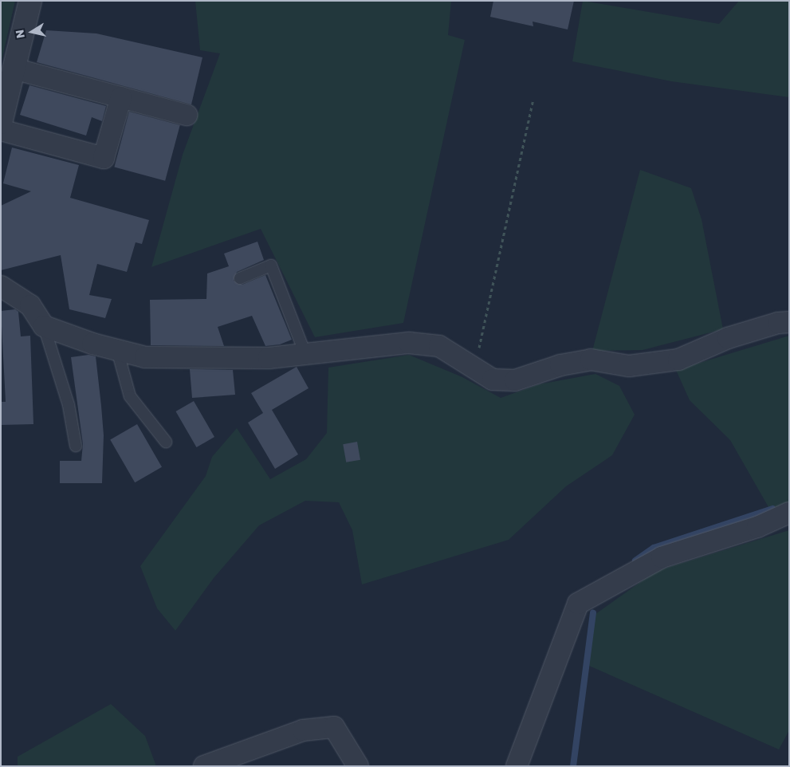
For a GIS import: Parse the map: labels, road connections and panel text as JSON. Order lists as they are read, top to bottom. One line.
{"north":"left"}
